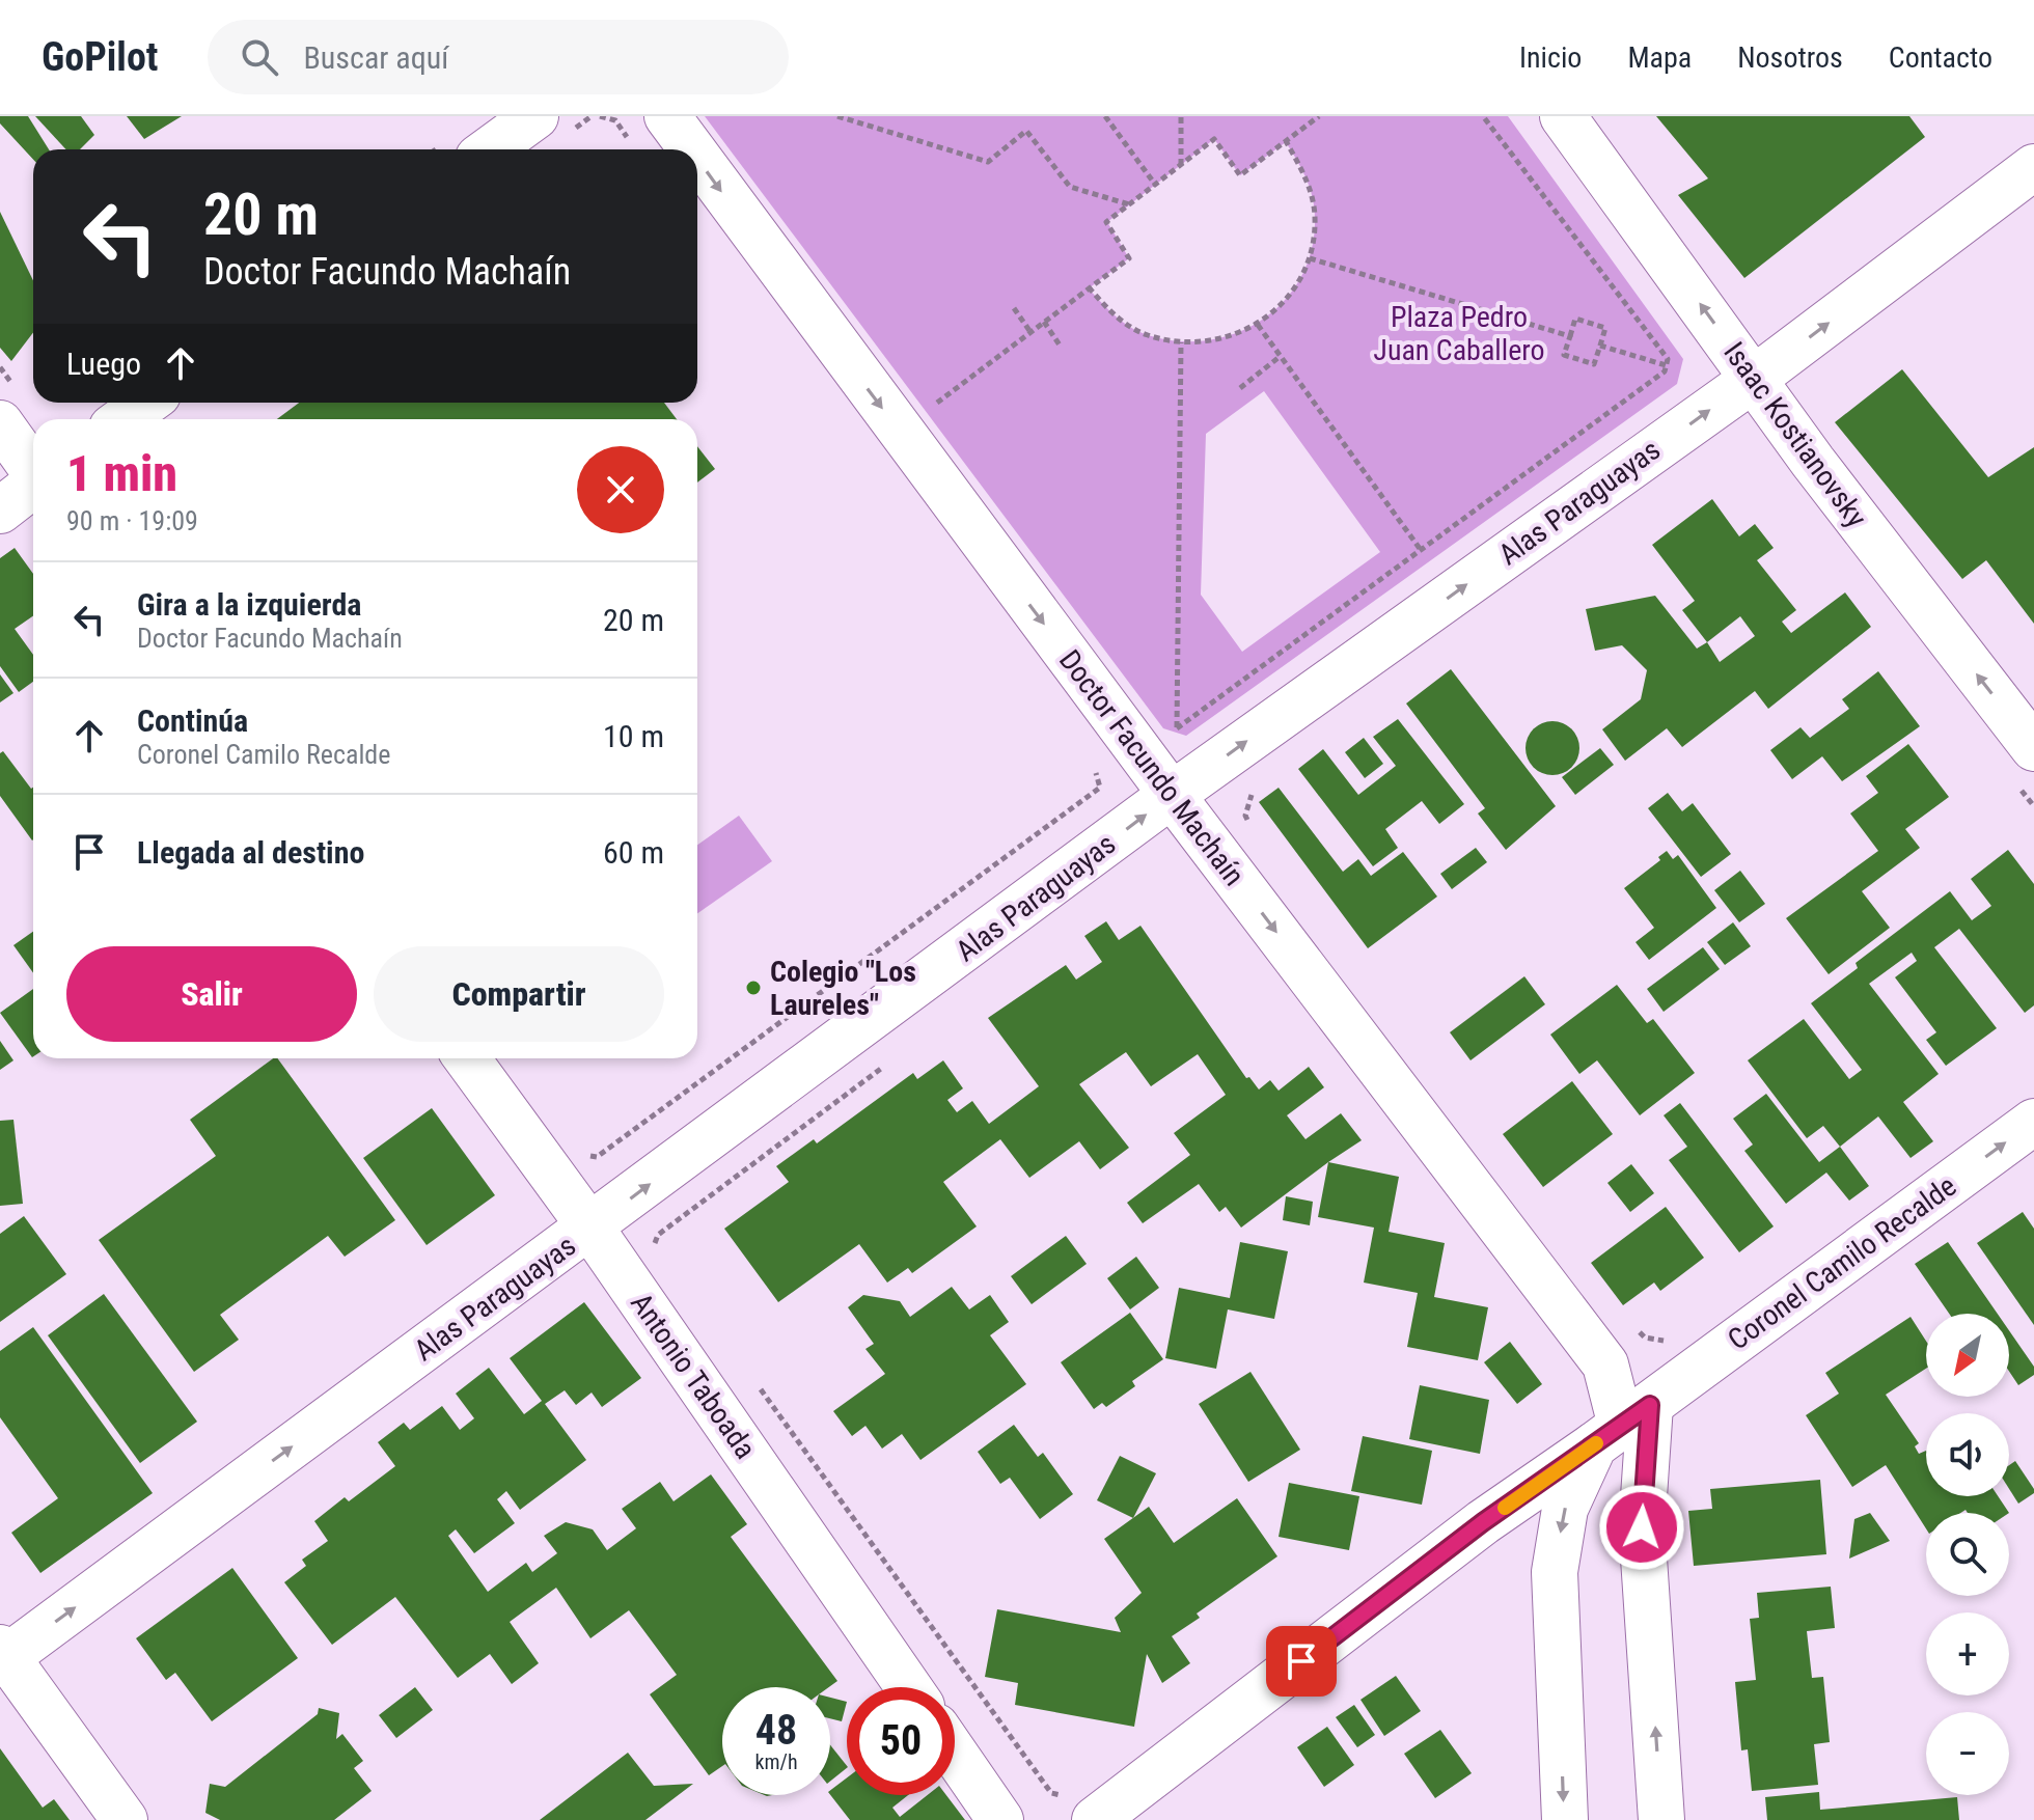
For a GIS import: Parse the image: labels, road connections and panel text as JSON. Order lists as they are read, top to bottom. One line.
{"streets":{"street":["Isaac Kostianovsky","Alas Paraguayas","Doctor Facundo Machaín","Coronel Camilo Recalde","Antonio Taboada"]},"crossings":[["Isaac Kostianovsky","Alas Paraguayas"],["Alas Paraguayas","Doctor Facundo Machaín"],["Alas Paraguayas","Antonio Taboada"],["Doctor Facundo Machaín","Coronel Camilo Recalde"],["Coronel Camilo Recalde","Antonio Taboada"]],"one_way":["Isaac Kostianovsky","Alas Paraguayas","Coronel Camilo Recalde"],"parks":["Plaza Pedro Juan Caballero"],"places":["Colegio \"Los Laureles\""],"north":"bottom left","page":{"header":"GoPilot","search":"Buscar aquí","nav":["Inicio","Mapa","Nosotros","Contacto"],"turn":["20 m","Doctor Facundo Machaín"],"then":"Luego","heading":["1 min","90 m · 19:09"],"list":[{"name":"Gira a la izquierda","note":"Doctor Facundo Machaín","value":"20 m"},{"name":"Continúa","note":"Coronel Camilo Recalde","value":"10 m"},{"name":"Llegada al destino","value":"60 m"}],"buttons":["Salir","Compartir"],"map_buttons":["+","−"],"speed":"48 km/h","limit":"50"}}
